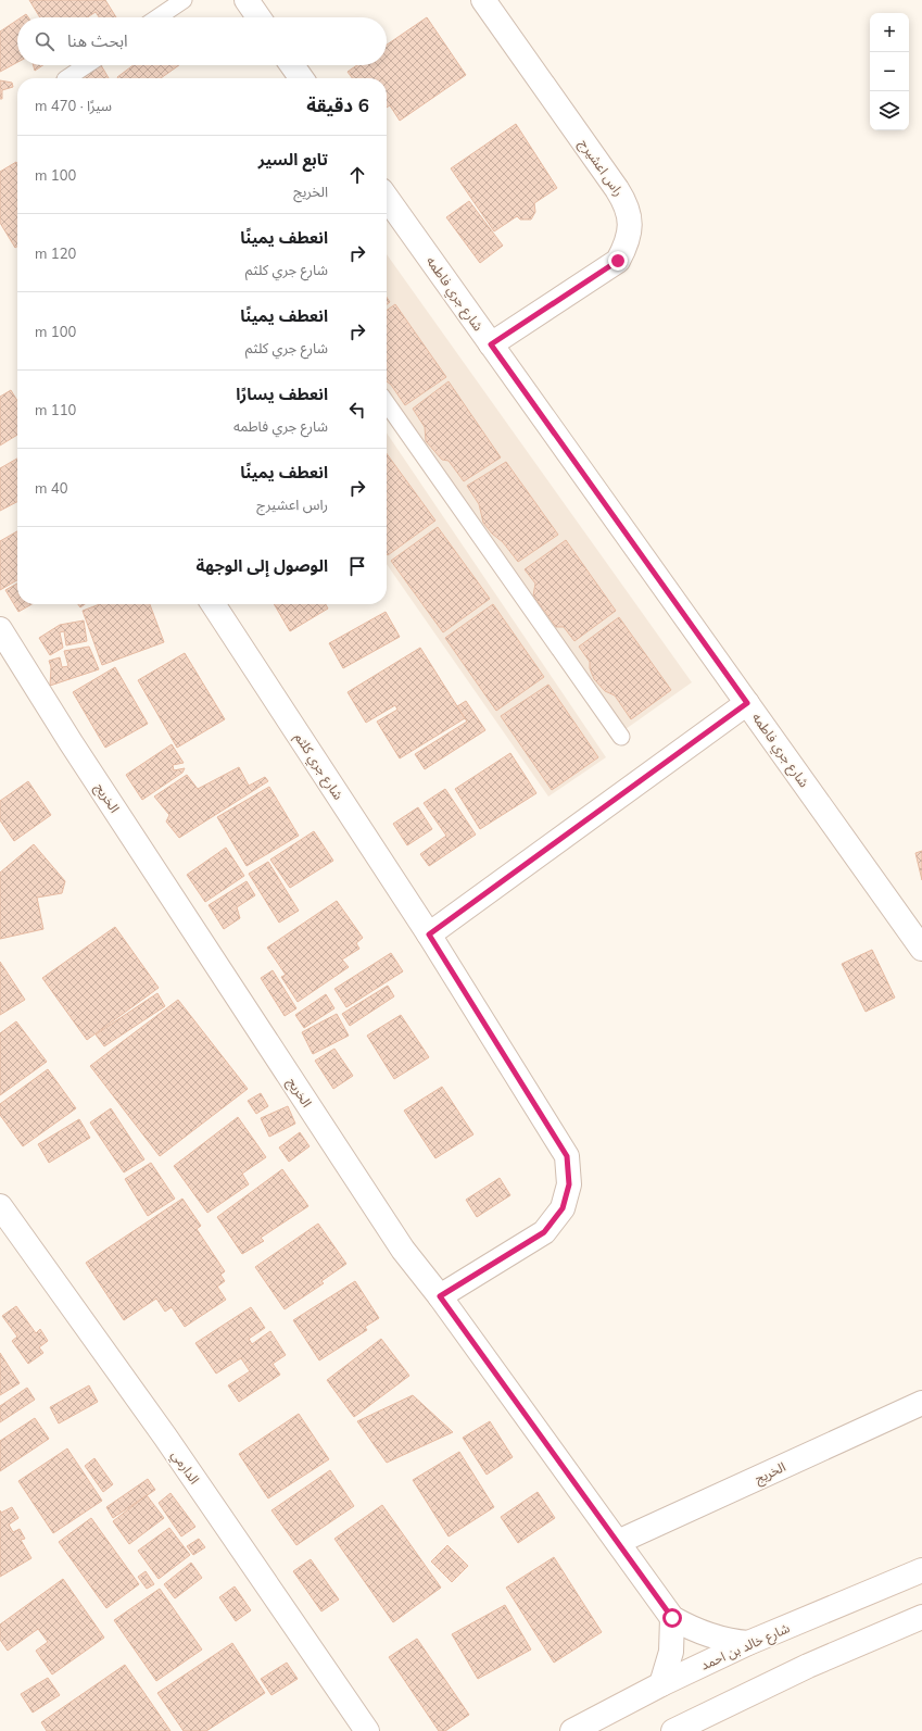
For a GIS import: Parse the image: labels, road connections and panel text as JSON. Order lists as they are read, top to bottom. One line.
{"streets":{"street":["راس اعشيرج","شارع جري فاطمه","شارع جري كلثم","الخريج","الدارمي","شارع خالد بن احمد"]},"crossings":[["راس اعشيرج","شارع جري فاطمه"],["شارع جري كلثم","الخريج"],["الخريج","شارع خالد بن احمد"]],"page":{"map_buttons":["+","−"],"search":"ابحث هنا","heading":["6 دقيقة","سيرًا · 470 m"],"list":[["تابع السير","الخريج","100 m"],["انعطف يمينًا","شارع جري كلثم","120 m"],["انعطف يمينًا","شارع جري كلثم","100 m"],["انعطف يسارًا","شارع جري فاطمه","110 m"],["انعطف يمينًا","راس اعشيرج","40 m"],"الوصول إلى الوجهة"]}}
